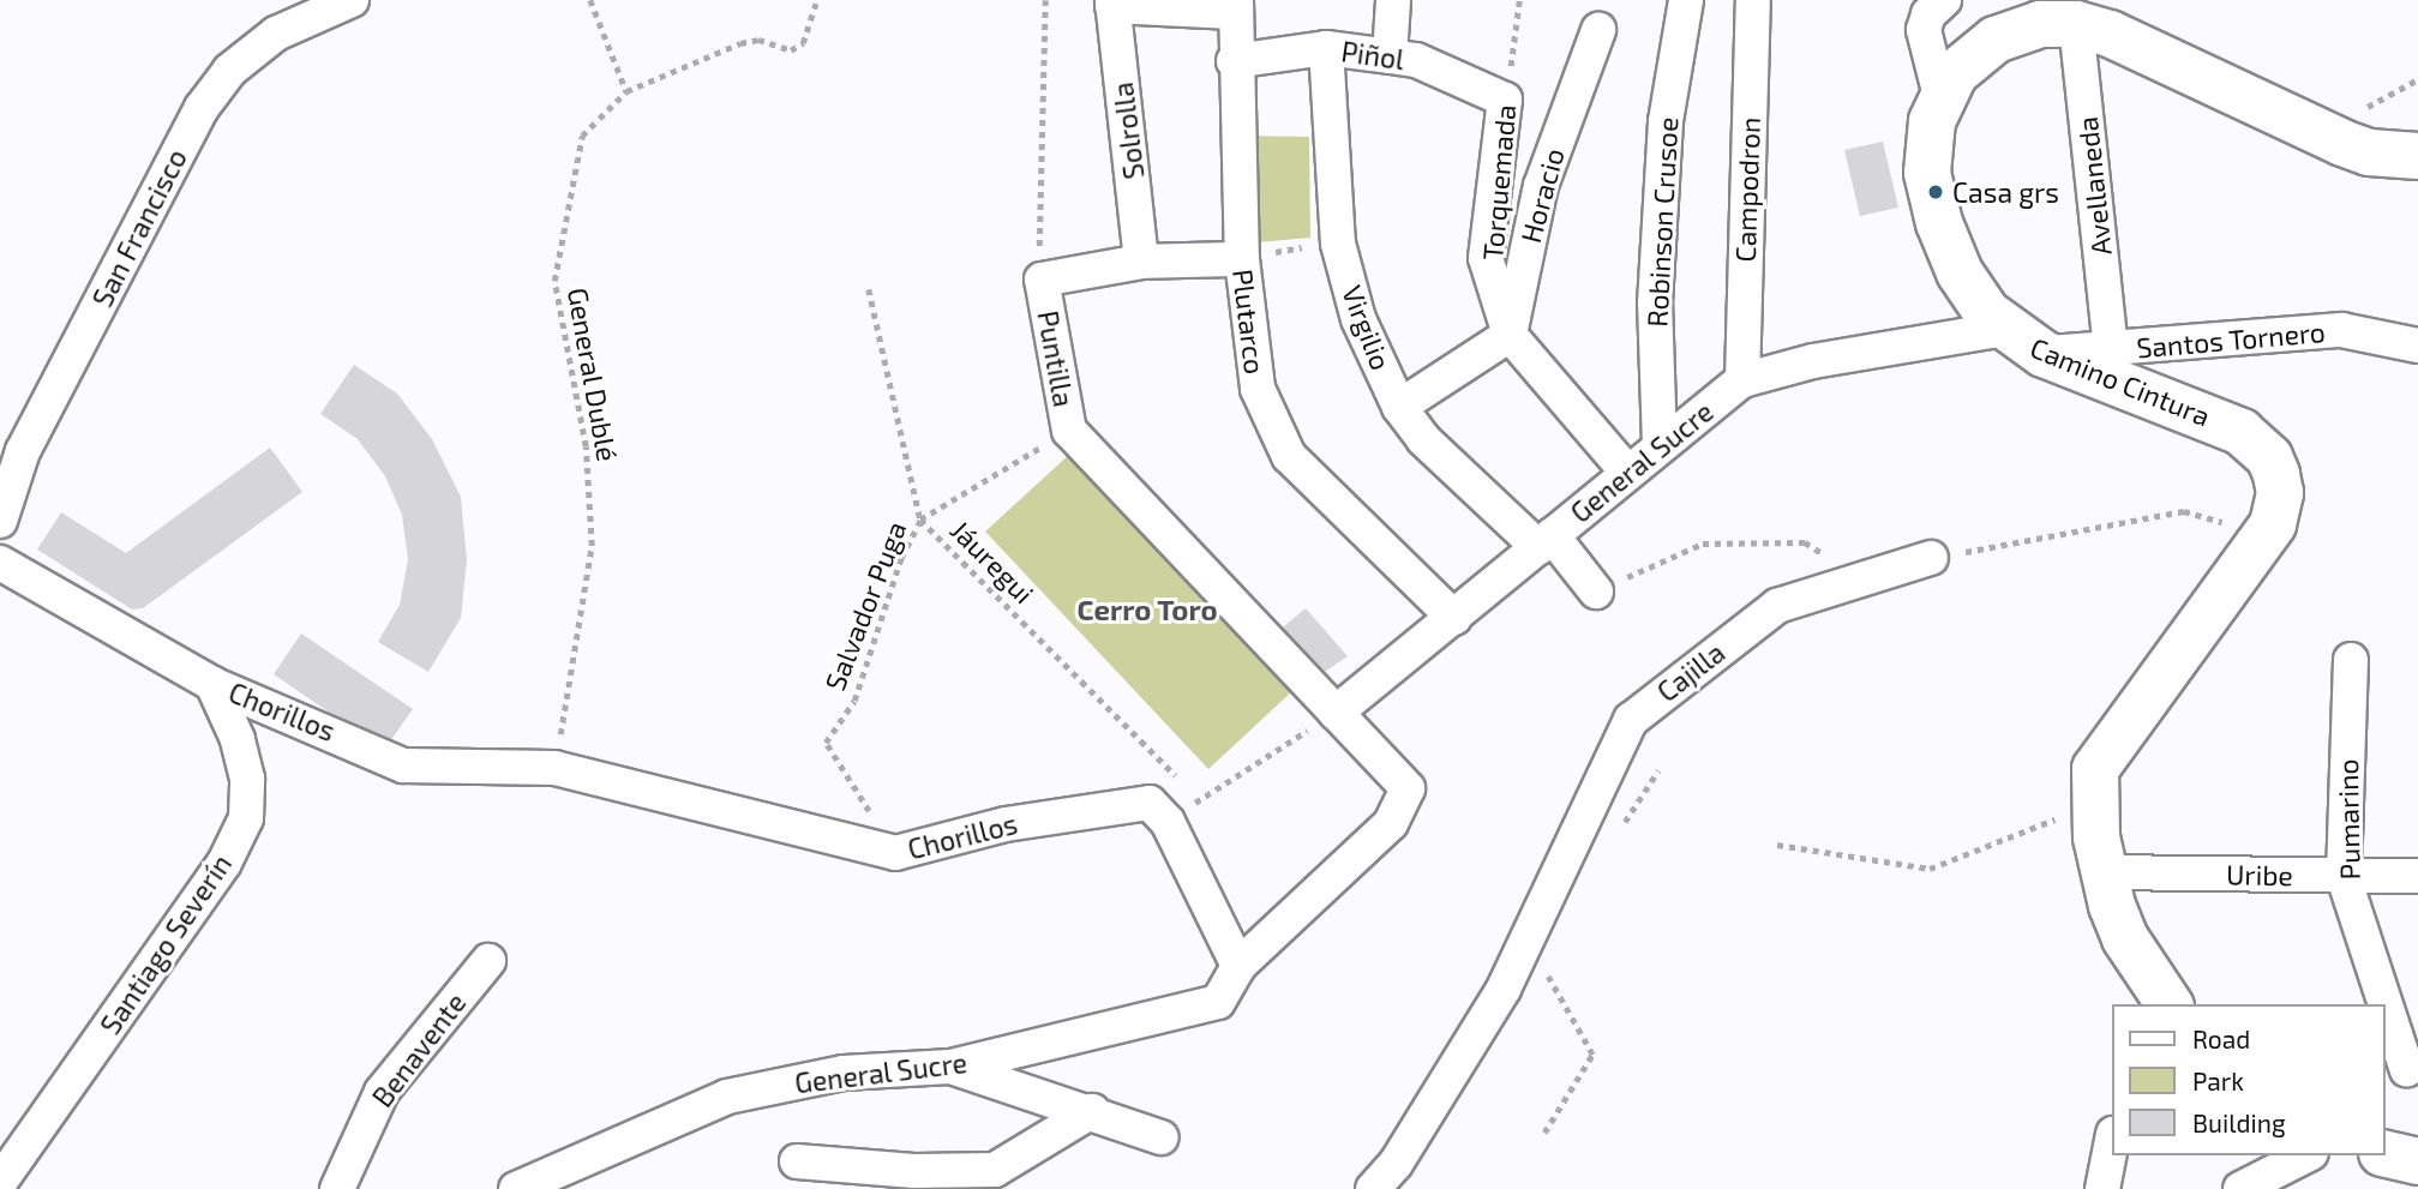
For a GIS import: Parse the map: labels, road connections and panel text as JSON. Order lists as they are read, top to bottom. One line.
{"streets":{"main road":["Camino Cintura"],"street":["Piñol","Solrolla","Torquemada","Avellaneda","Campodron","Horacio","Robinson Crusoe","San Francisco","Plutarco","Virgilio","Santos Tornero","Puntilla","General Sucre","Cajilla","Chorillos","Pumarino","Uribe","Santiago Severín","Benavente"],"path":["General Dublé","Jáuregui","Salvador Puga"]},"crossings":[["Piñol","Torquemada"],["Piñol","Plutarco"],["Piñol","Virgilio"],["Torquemada","Horacio"],["Torquemada","General Sucre"],["Avellaneda","Santos Tornero"],["Avellaneda","Camino Cintura"],["Campodron","General Sucre"],["Robinson Crusoe","General Sucre"],["Plutarco","General Sucre"],["Virgilio","General Sucre"],["Santos Tornero","Camino Cintura"],["Puntilla","General Sucre"],["Puntilla","Salvador Puga"],["General Dublé","Chorillos"],["Camino Cintura","General Sucre"],["Camino Cintura","Uribe"],["Jáuregui","Salvador Puga"],["Salvador Puga","Chorillos"],["Chorillos","Santiago Severín"],["Pumarino","Uribe"]],"districts":["Cerro Toro"],"places":["Casa grs"],"legend":["Road","Park","Building"]}
